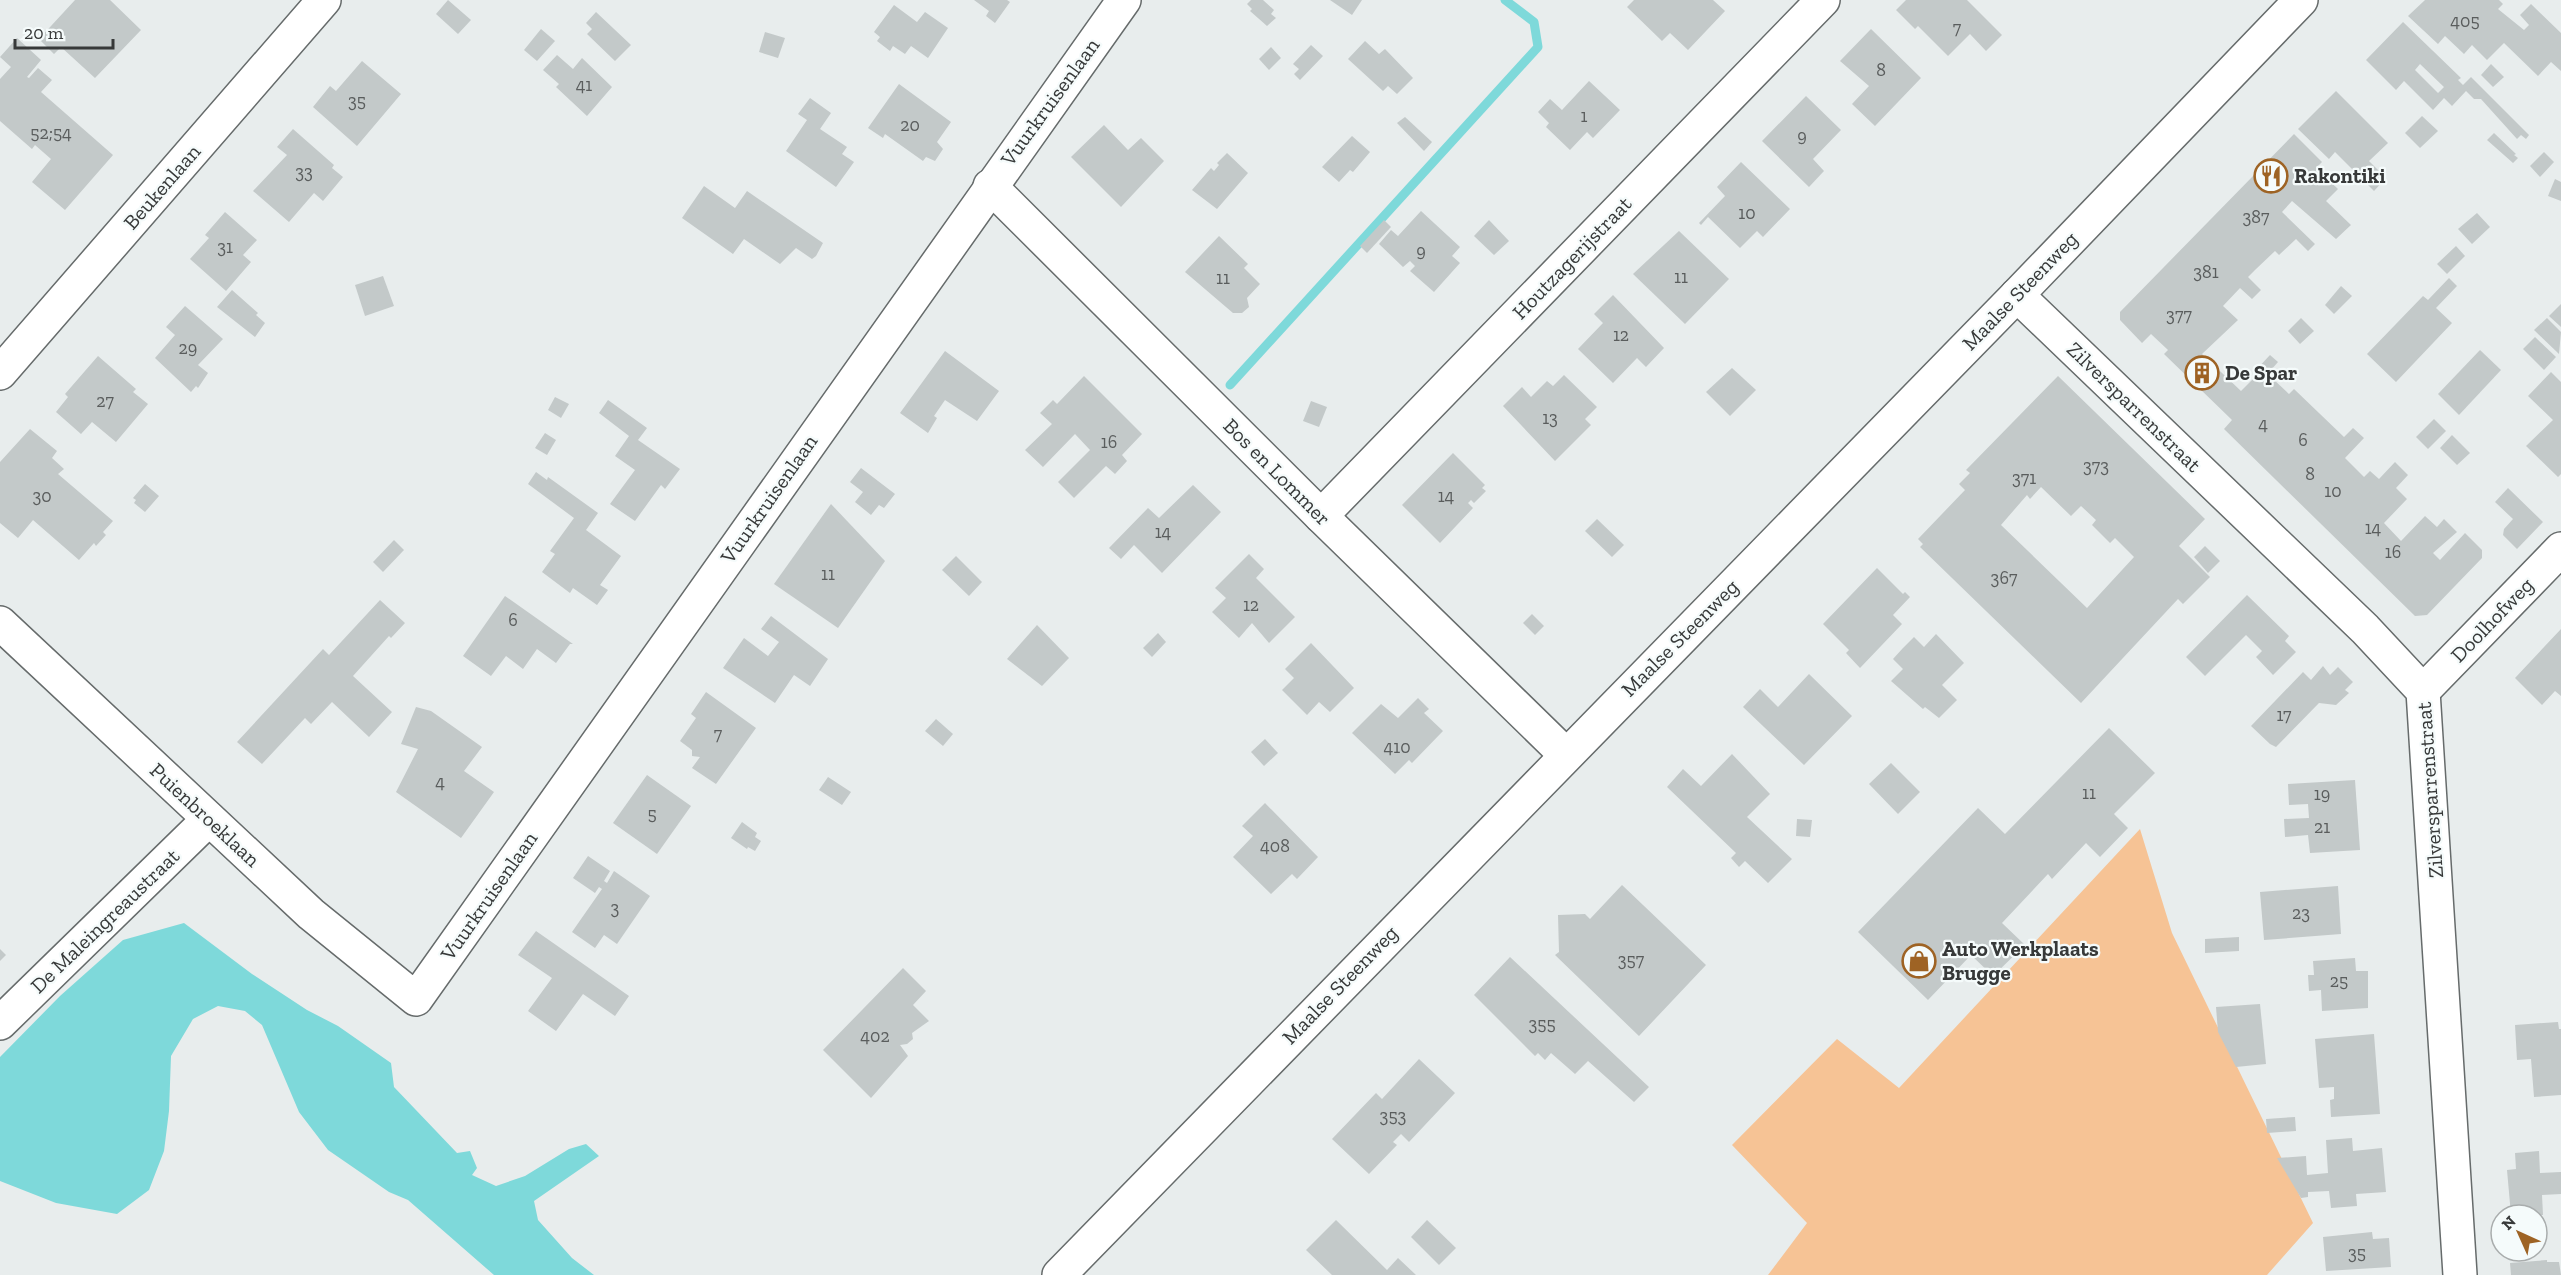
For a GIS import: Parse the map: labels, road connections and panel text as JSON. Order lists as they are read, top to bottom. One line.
{"streets":{"street":["Vuurkruisenlaan","Beukenlaan","Houtzagerijstraat","Maalse Steenweg","Zilversparrenstraat","Bos en Lommer","Doolhofweg","Puienbroeklaan","De Maleingreaustraat"]},"crossings":[["Vuurkruisenlaan","Bos en Lommer"],["Vuurkruisenlaan","Puienbroeklaan"],["Houtzagerijstraat","Bos en Lommer"],["Maalse Steenweg","Zilversparrenstraat"],["Maalse Steenweg","Bos en Lommer"],["Zilversparrenstraat","Doolhofweg"],["Puienbroeklaan","De Maleingreaustraat"]],"places":{"restaurant":["Rakontiki"],"building":["De Spar"],"shop":["Auto Werkplaats Brugge"]},"house_numbers":["405","7","8","41","35","1","20","52;54","9","33","10","387","31","9","381","11","11","377","12","29","27","13","4","6","16","373","8","371","10","30","14","14","14","16","11","367","12","6","17","7","410","4","11","19","5","21","408","3","23","357","25","355","402","353","35"],"scale_bar":"20 m","north":"top left"}
